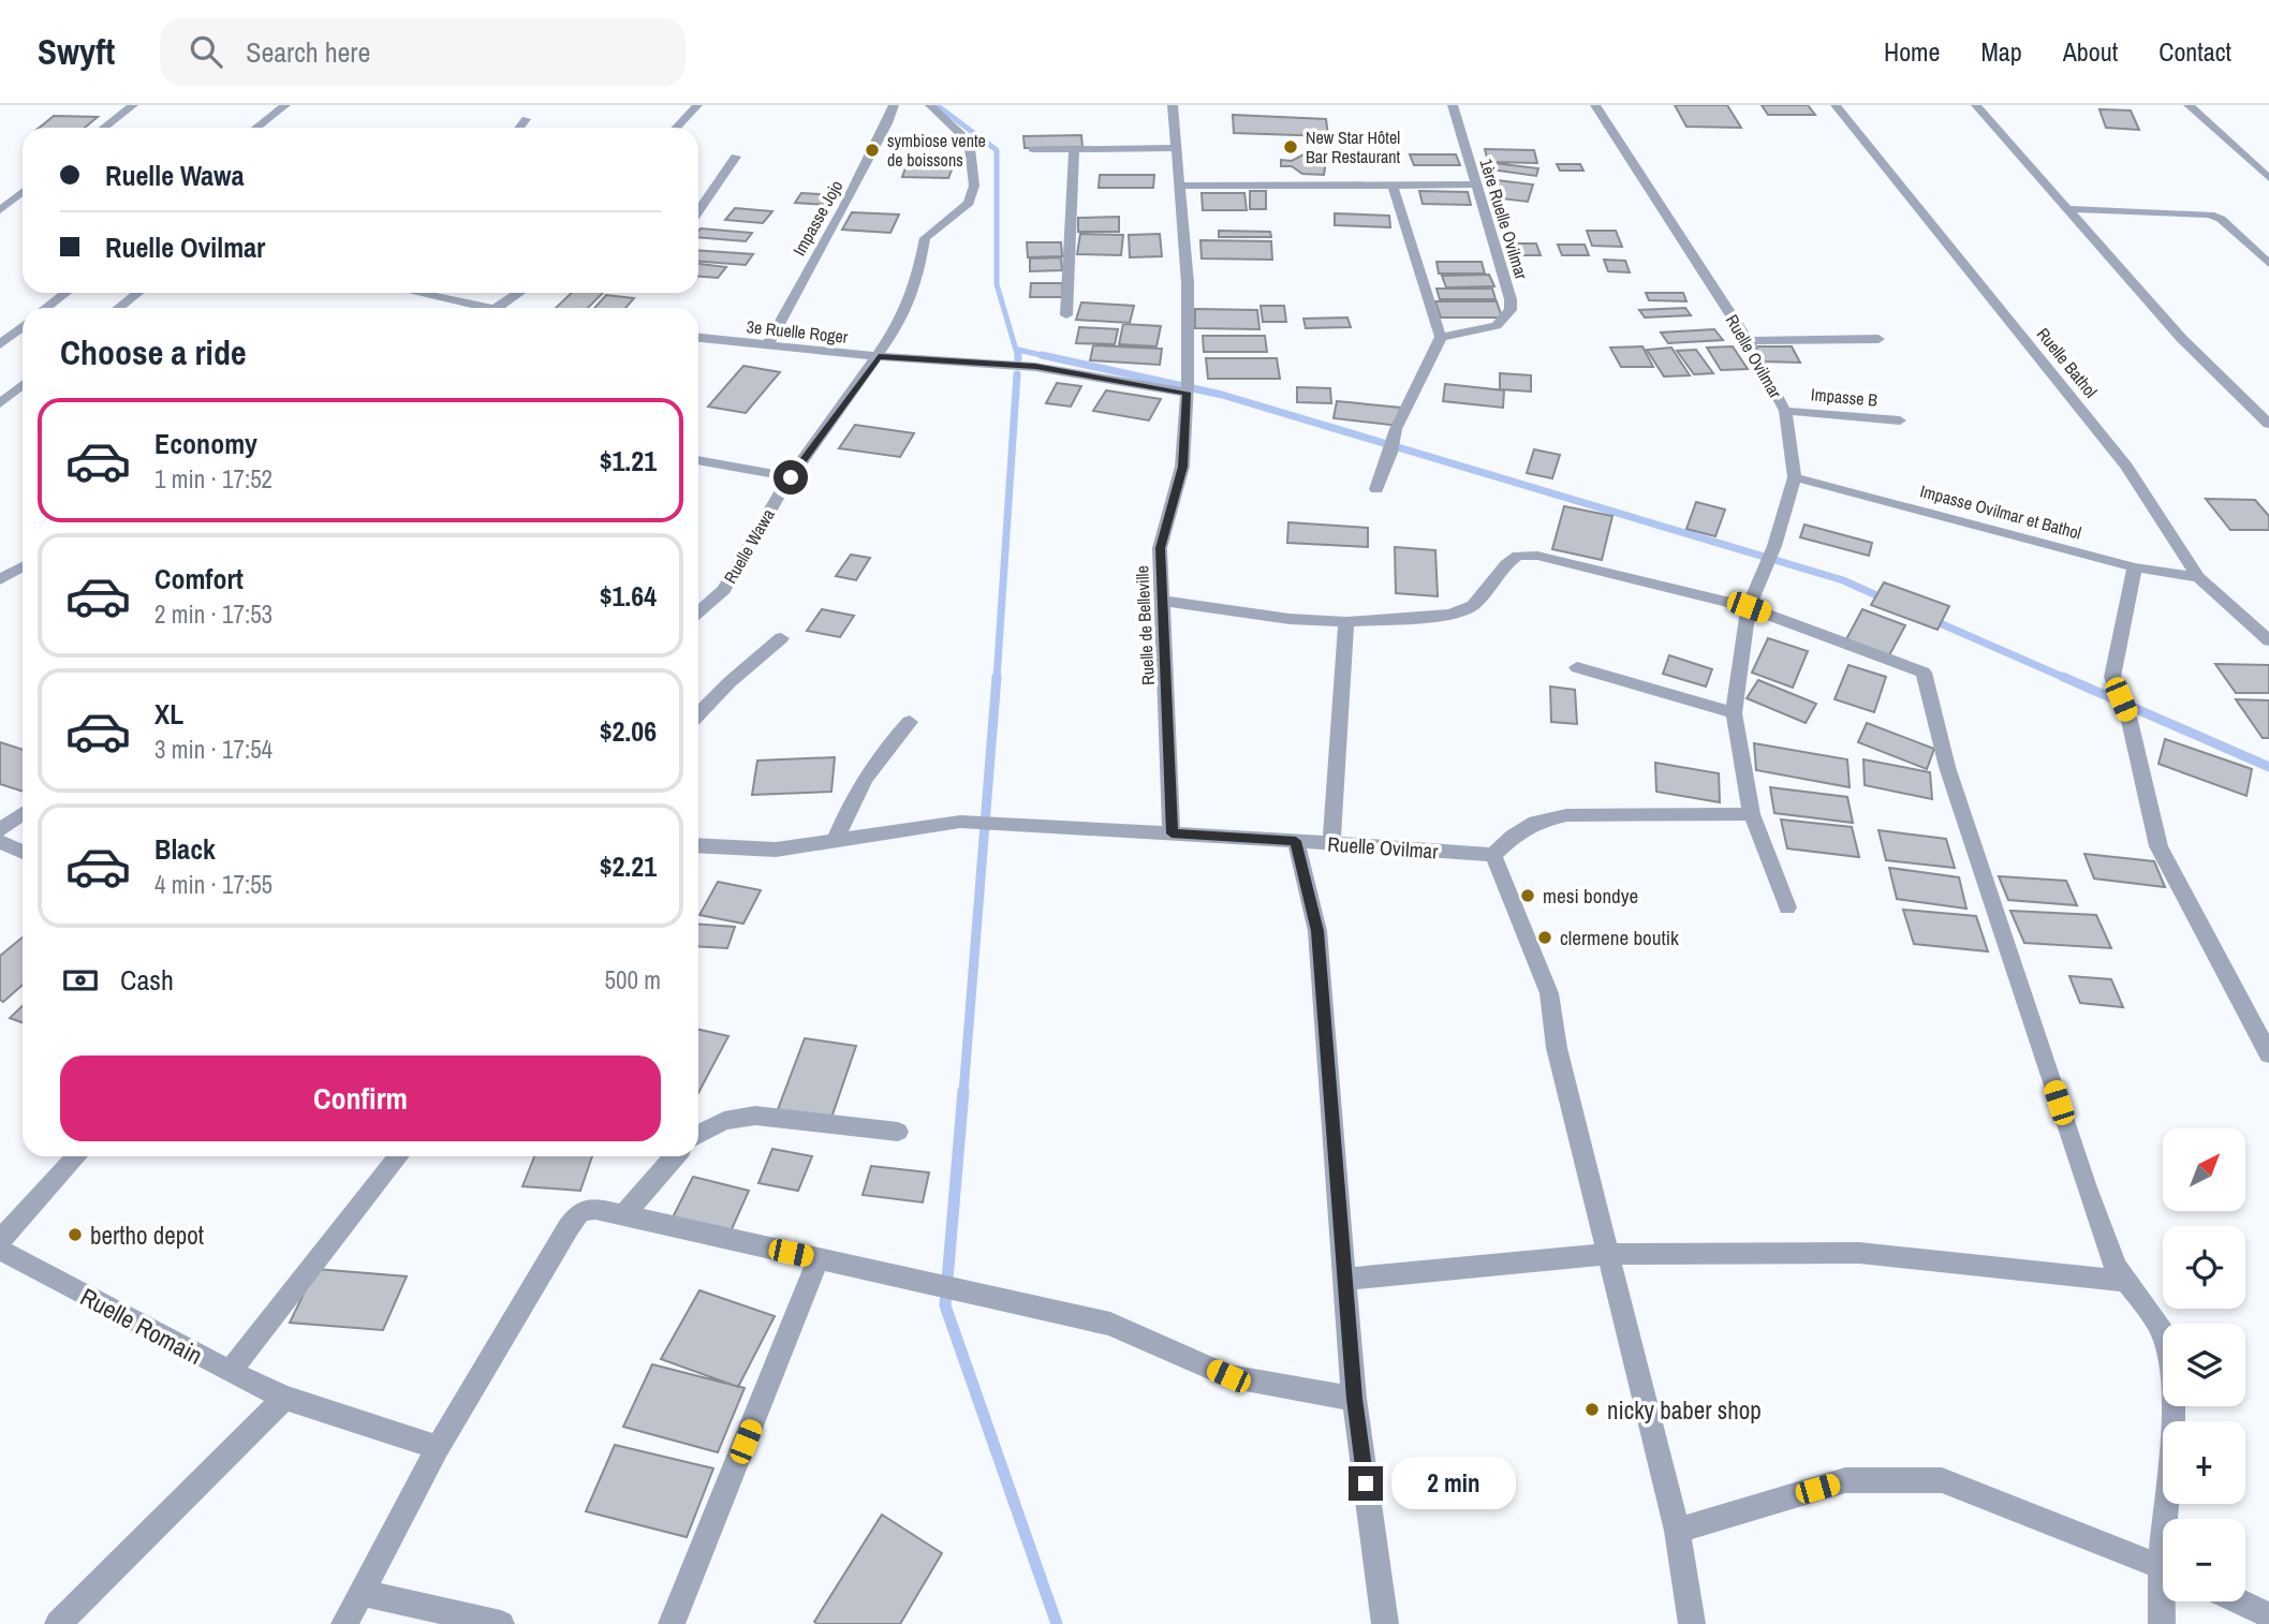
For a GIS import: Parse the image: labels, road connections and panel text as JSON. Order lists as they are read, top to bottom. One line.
{"streets":{"street":["Impasse Jojo","1ère Ruelle Ovilmar","3e Ruelle Roger","Ruelle Ovilmar","Ruelle Bathol","Impasse B","Impasse Ovilmar et Bathol","Ruelle Wawa","Ruelle de Belleville","Ruelle Romain"]},"crossings":[["Impasse Jojo","3e Ruelle Roger"],["3e Ruelle Roger","Ruelle Wawa"],["3e Ruelle Roger","Ruelle de Belleville"],["Ruelle Ovilmar","Impasse B"],["Ruelle Ovilmar","Impasse Ovilmar et Bathol"],["Ruelle Bathol","Impasse Ovilmar et Bathol"]],"places":["New Star Hôtel Bar Restaurant","symbiose vente de boissons","mesi bondye","clermene boutik","bertho depot","nicky baber shop"],"north":"top right","page":{"header":"Swyft","search":"Search here","nav":["Home","Map","About","Contact"],"banner":["Ruelle Wawa","Ruelle Ovilmar"],"heading":"Choose a ride","list":[{"name":"Economy","note":"1 min · 17:52","value":"$1.21"},{"name":"Comfort","note":"2 min · 17:53","value":"$1.64"},{"name":"XL","note":"3 min · 17:54","value":"$2.06"},{"name":"Black","note":"4 min · 17:55","value":"$2.21"}],"pay":["Cash","500 m"],"buttons":"Confirm","map_buttons":["+","−"],"bubble":"2 min"}}
